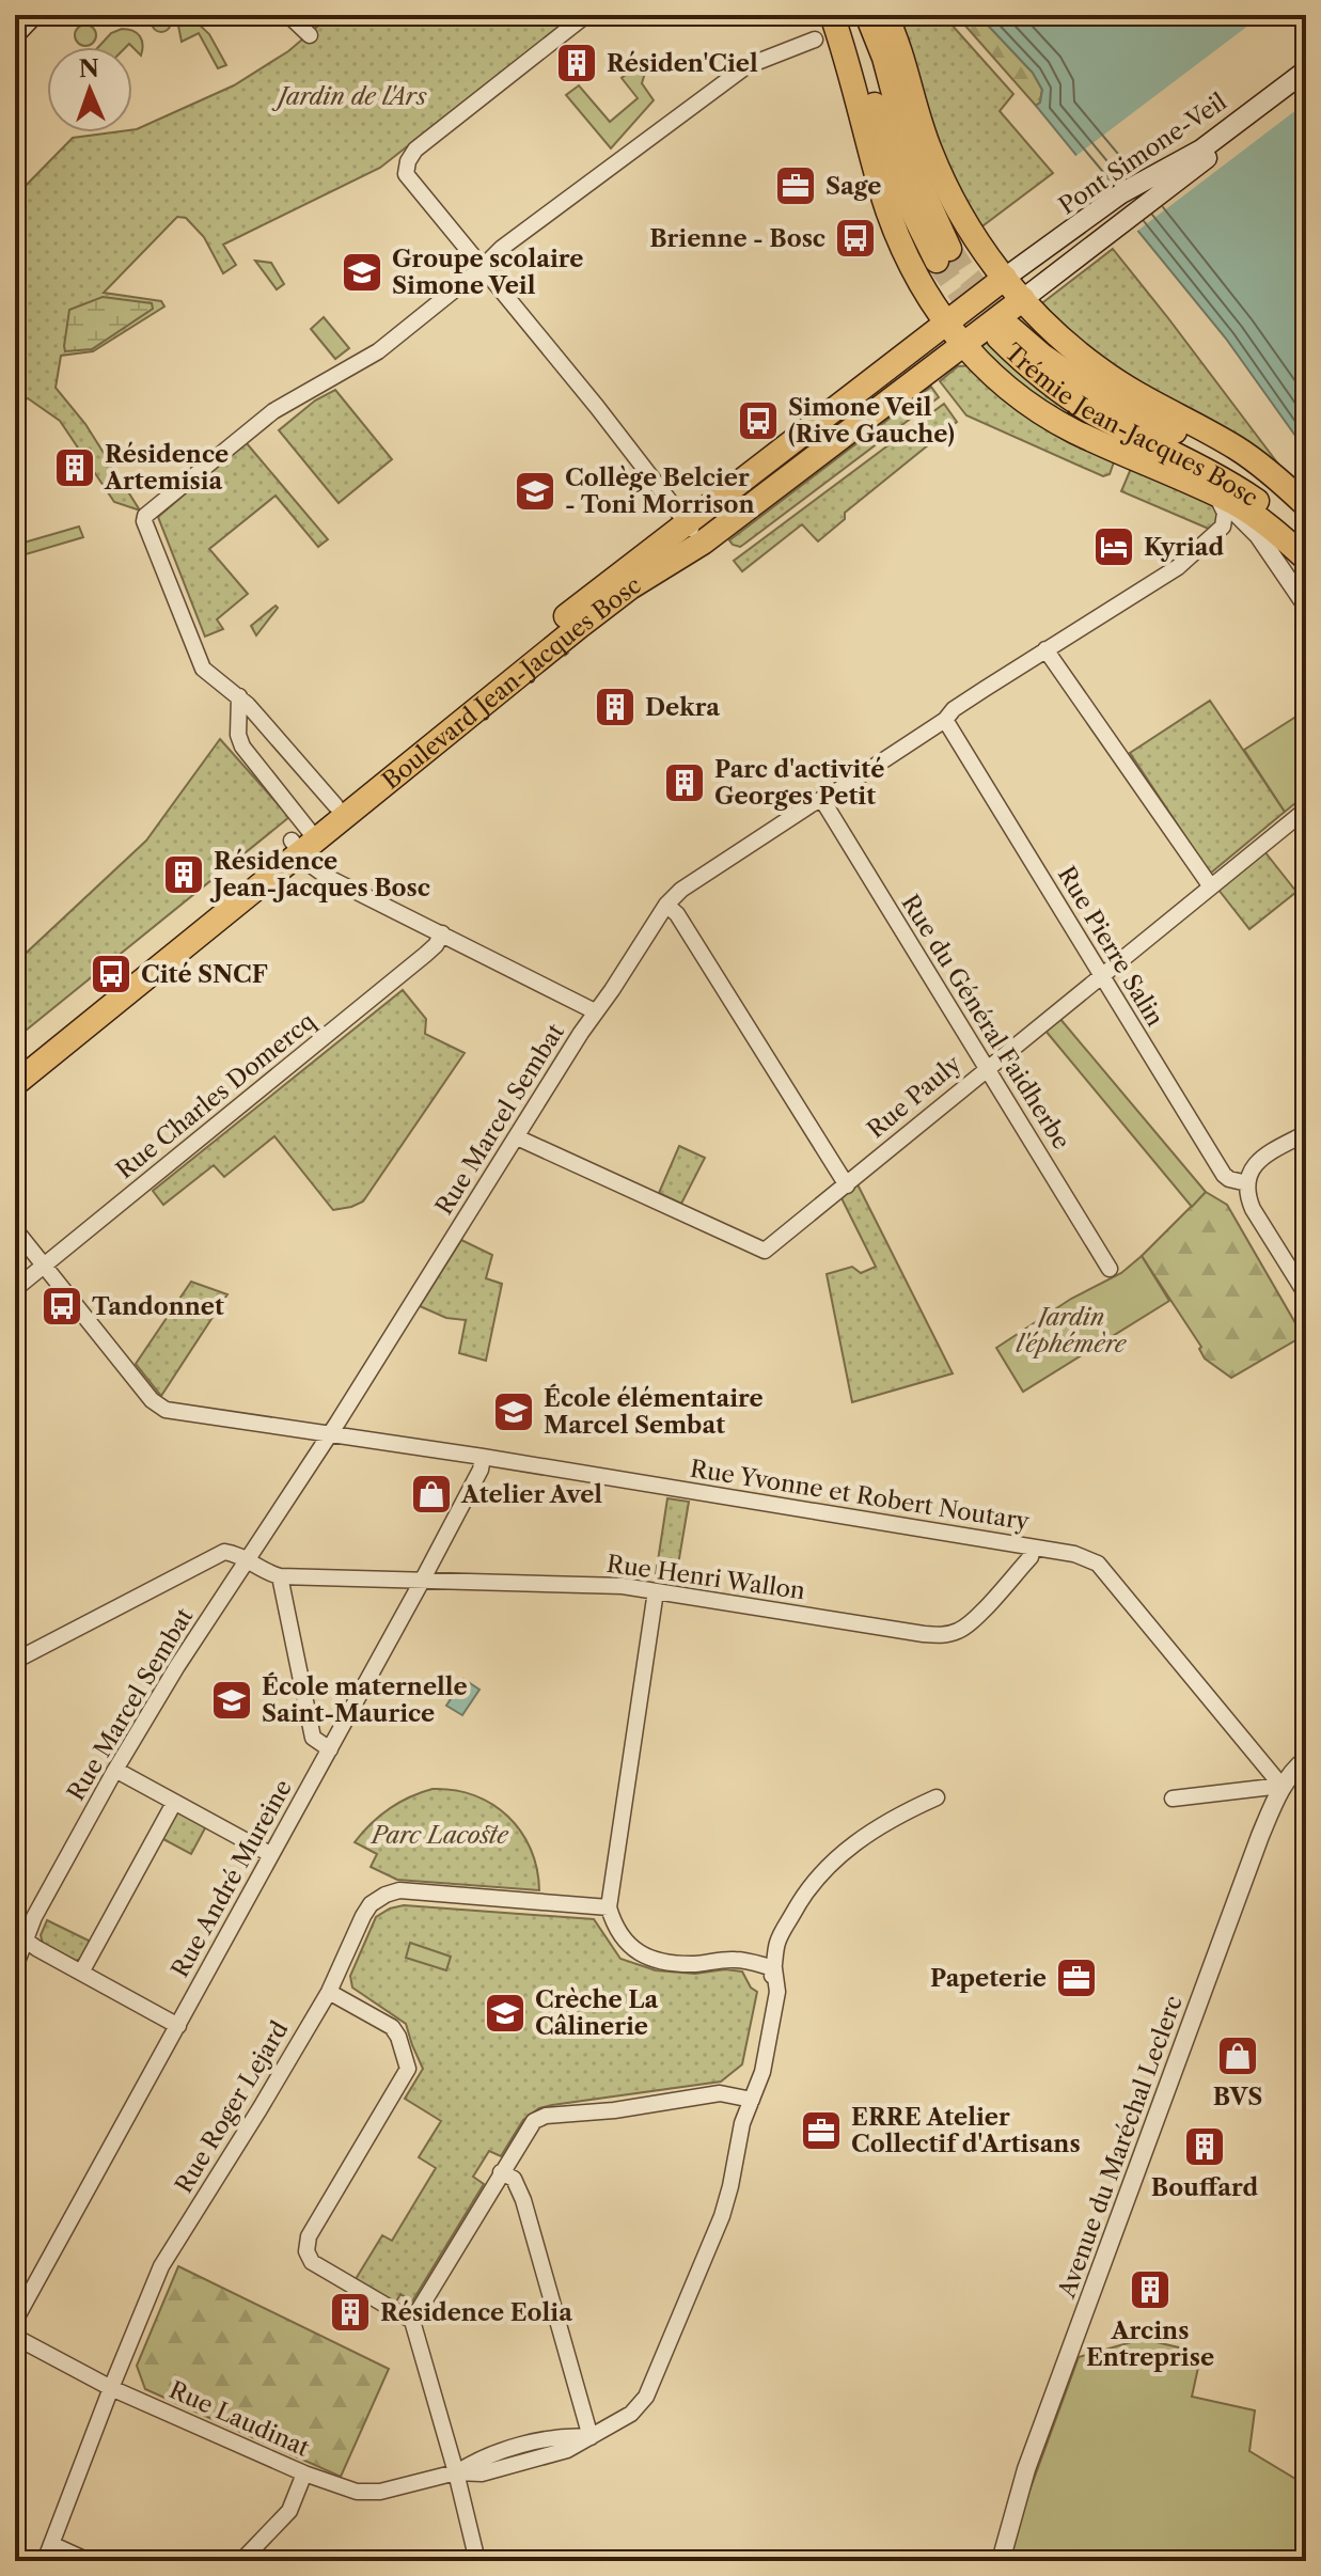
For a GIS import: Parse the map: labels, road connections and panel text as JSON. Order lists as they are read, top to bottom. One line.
{"streets":{"main road":["Pont Simone-Veil","Trémie Jean-Jacques Bosc","Boulevard Jean-Jacques Bosc"],"street":["Rue Pierre Salin","Rue du Général Faidherbe","Rue Charles Domercq","Rue Pauly","Rue Marcel Sembat","Rue Yvonne et Robert Noutary","Rue Henri Wallon","Rue André Mureine","Rue Roger Lejard","Avenue du Maréchal Leclerc","Rue Laudinat"]},"crossings":[["Pont Simone-Veil","Boulevard Jean-Jacques Bosc"],["Rue Pierre Salin","Rue Pauly"],["Rue Pierre Salin","Rue Marcel Sembat"],["Rue du Général Faidherbe","Rue Pauly"],["Rue du Général Faidherbe","Rue Marcel Sembat"],["Rue Charles Domercq","Rue Yvonne et Robert Noutary"],["Rue Pauly","Rue Marcel Sembat"],["Rue Marcel Sembat","Rue Yvonne et Robert Noutary"],["Rue Yvonne et Robert Noutary","Rue Henri Wallon"],["Rue Yvonne et Robert Noutary","Rue André Mureine"],["Rue Yvonne et Robert Noutary","Avenue du Maréchal Leclerc"],["Rue Henri Wallon","Rue André Mureine"],["Rue Roger Lejard","Rue Laudinat"]],"parks":["Jardin de l'Ars","Jardin l'éphémère","Parc Lacoste"],"places":{"building":["Résiden'Ciel","Résidence Artemisia","Dekra","Parc d'activité Georges Petit","Résidence Jean-Jacques Bosc","Bouffard","Arcins Entreprise","Résidence Eolia"],"office":["Sage","Papeterie","ERRE Atelier Collectif d'Artisans"],"bus stop":["Brienne - Bosc","Simone Veil (Rive Gauche)","Cité SNCF","Tandonnet"],"school or university":["Groupe scolaire Simone Veil","Collège Belcier - Toni Morrison","École élémentaire Marcel Sembat","École maternelle Saint-Maurice","Crèche La Câlinerie"],"hotel":["Kyriad"],"shop":["Atelier Avel","BVS"]},"north":"top"}
